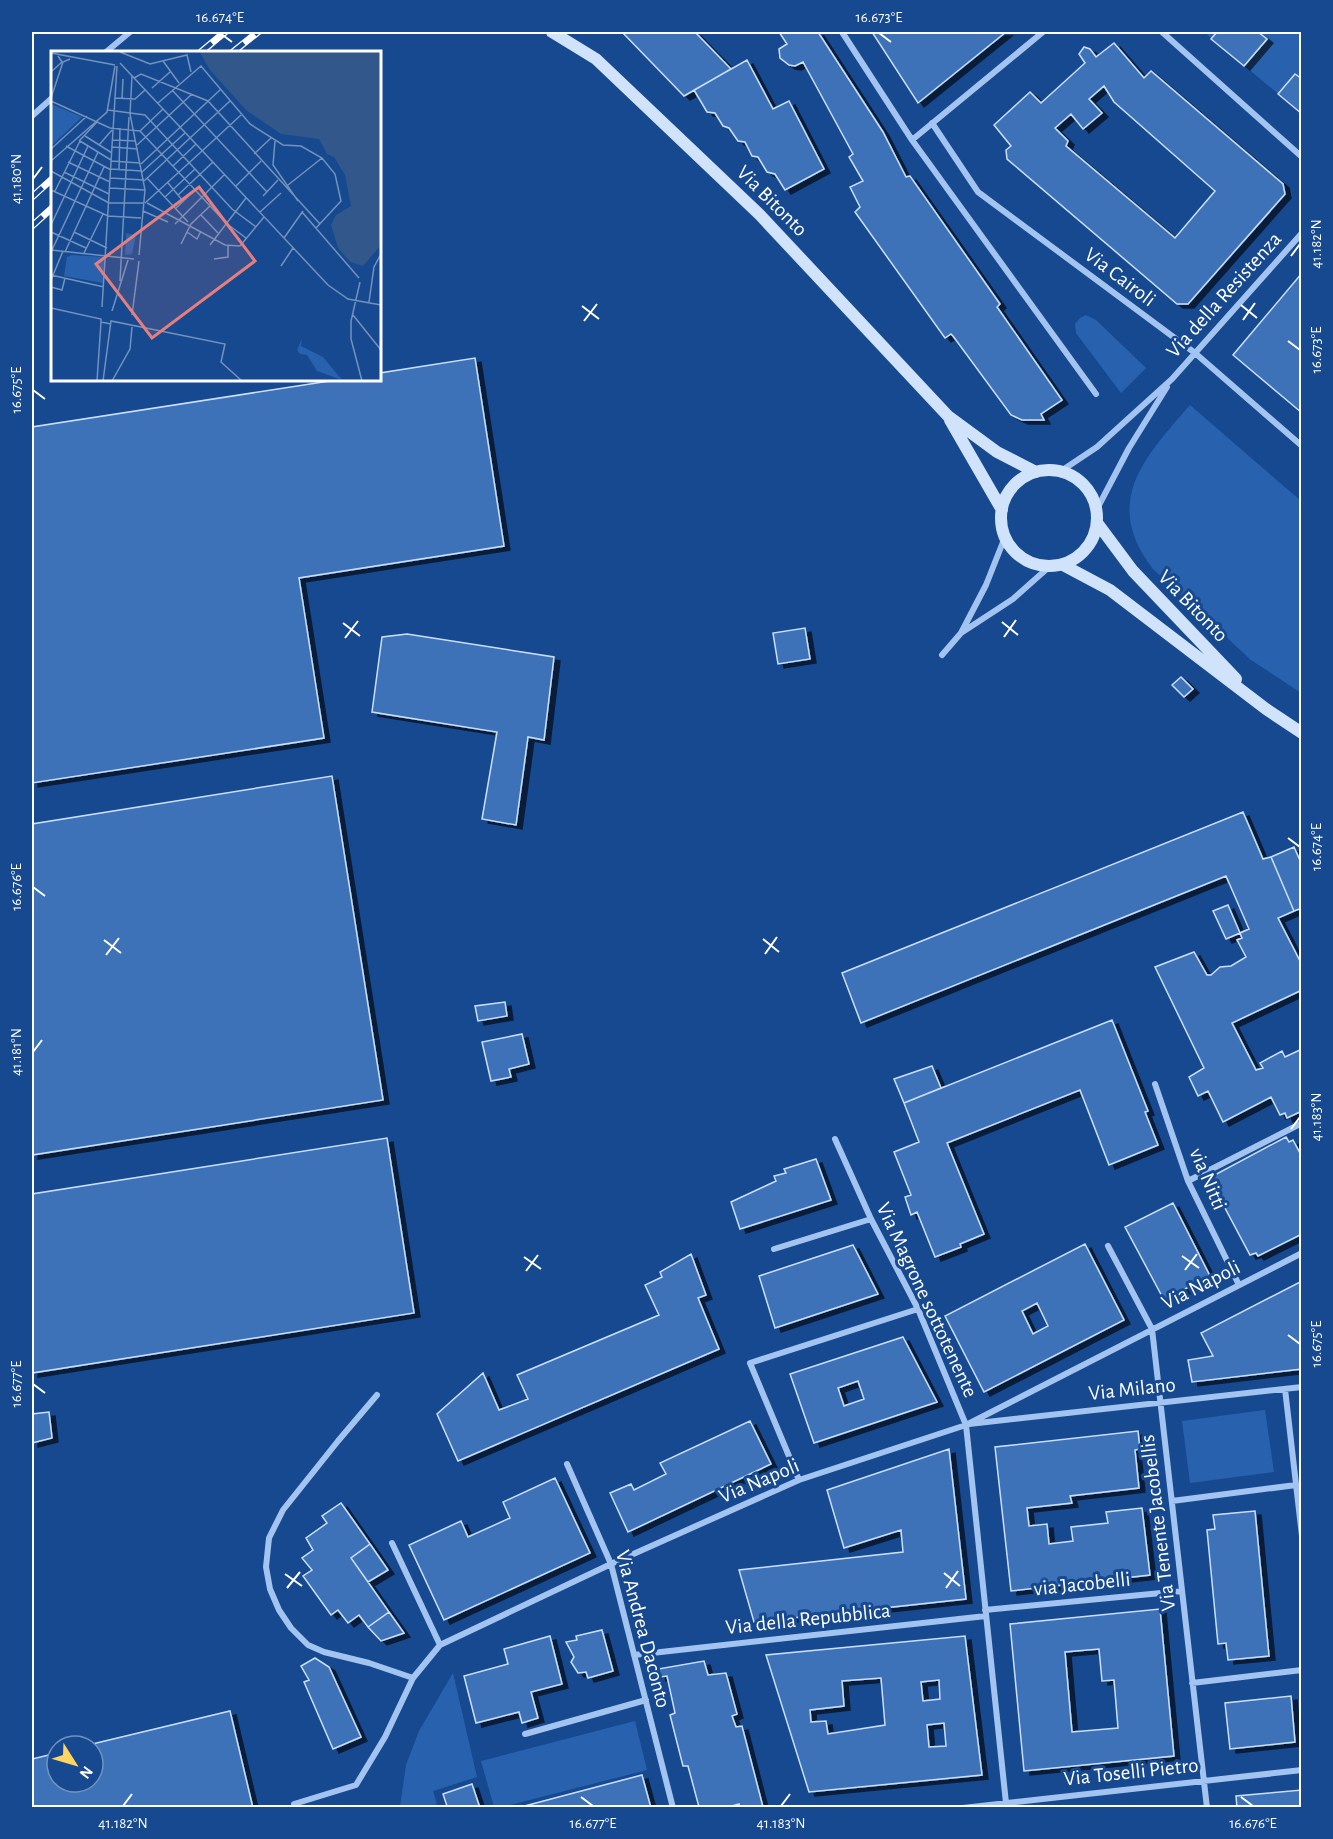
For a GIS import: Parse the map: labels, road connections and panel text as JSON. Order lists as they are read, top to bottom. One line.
{"streets":{"main road":["Via Bitonto"],"street":["Via Cairoli","Via della Resistenza","via Nitti","Via Napoli","Via Magrone sottotenente","Via Milano","Via Tenente Jacobellis","via Jacobelli","Via della Repubblica","Via Andrea Daconto","Via Toselli Pietro"]},"crossings":[["Via Bitonto","Via della Resistenza"],["Via Cairoli","Via della Resistenza"],["via Nitti","Via Napoli"],["Via Napoli","Via Magrone sottotenente"],["Via Napoli","Via Milano"],["Via Napoli","Via Tenente Jacobellis"],["Via Napoli","Via Andrea Daconto"],["Via Magrone sottotenente","Via Milano"],["Via Magrone sottotenente","via Jacobelli"],["Via Magrone sottotenente","Via della Repubblica"],["Via Magrone sottotenente","Via Toselli Pietro"],["Via Milano","Via Tenente Jacobellis"],["Via Tenente Jacobellis","via Jacobelli"],["Via Tenente Jacobellis","Via Toselli Pietro"],["via Jacobelli","Via della Repubblica"],["Via della Repubblica","Via Andrea Daconto"]],"north":"bottom right","coordinates":["16.674°E","16.673°E","41.180°N","41.182°N","16.675°E","16.676°E","41.181°N","41.183°N","16.677°E"]}
